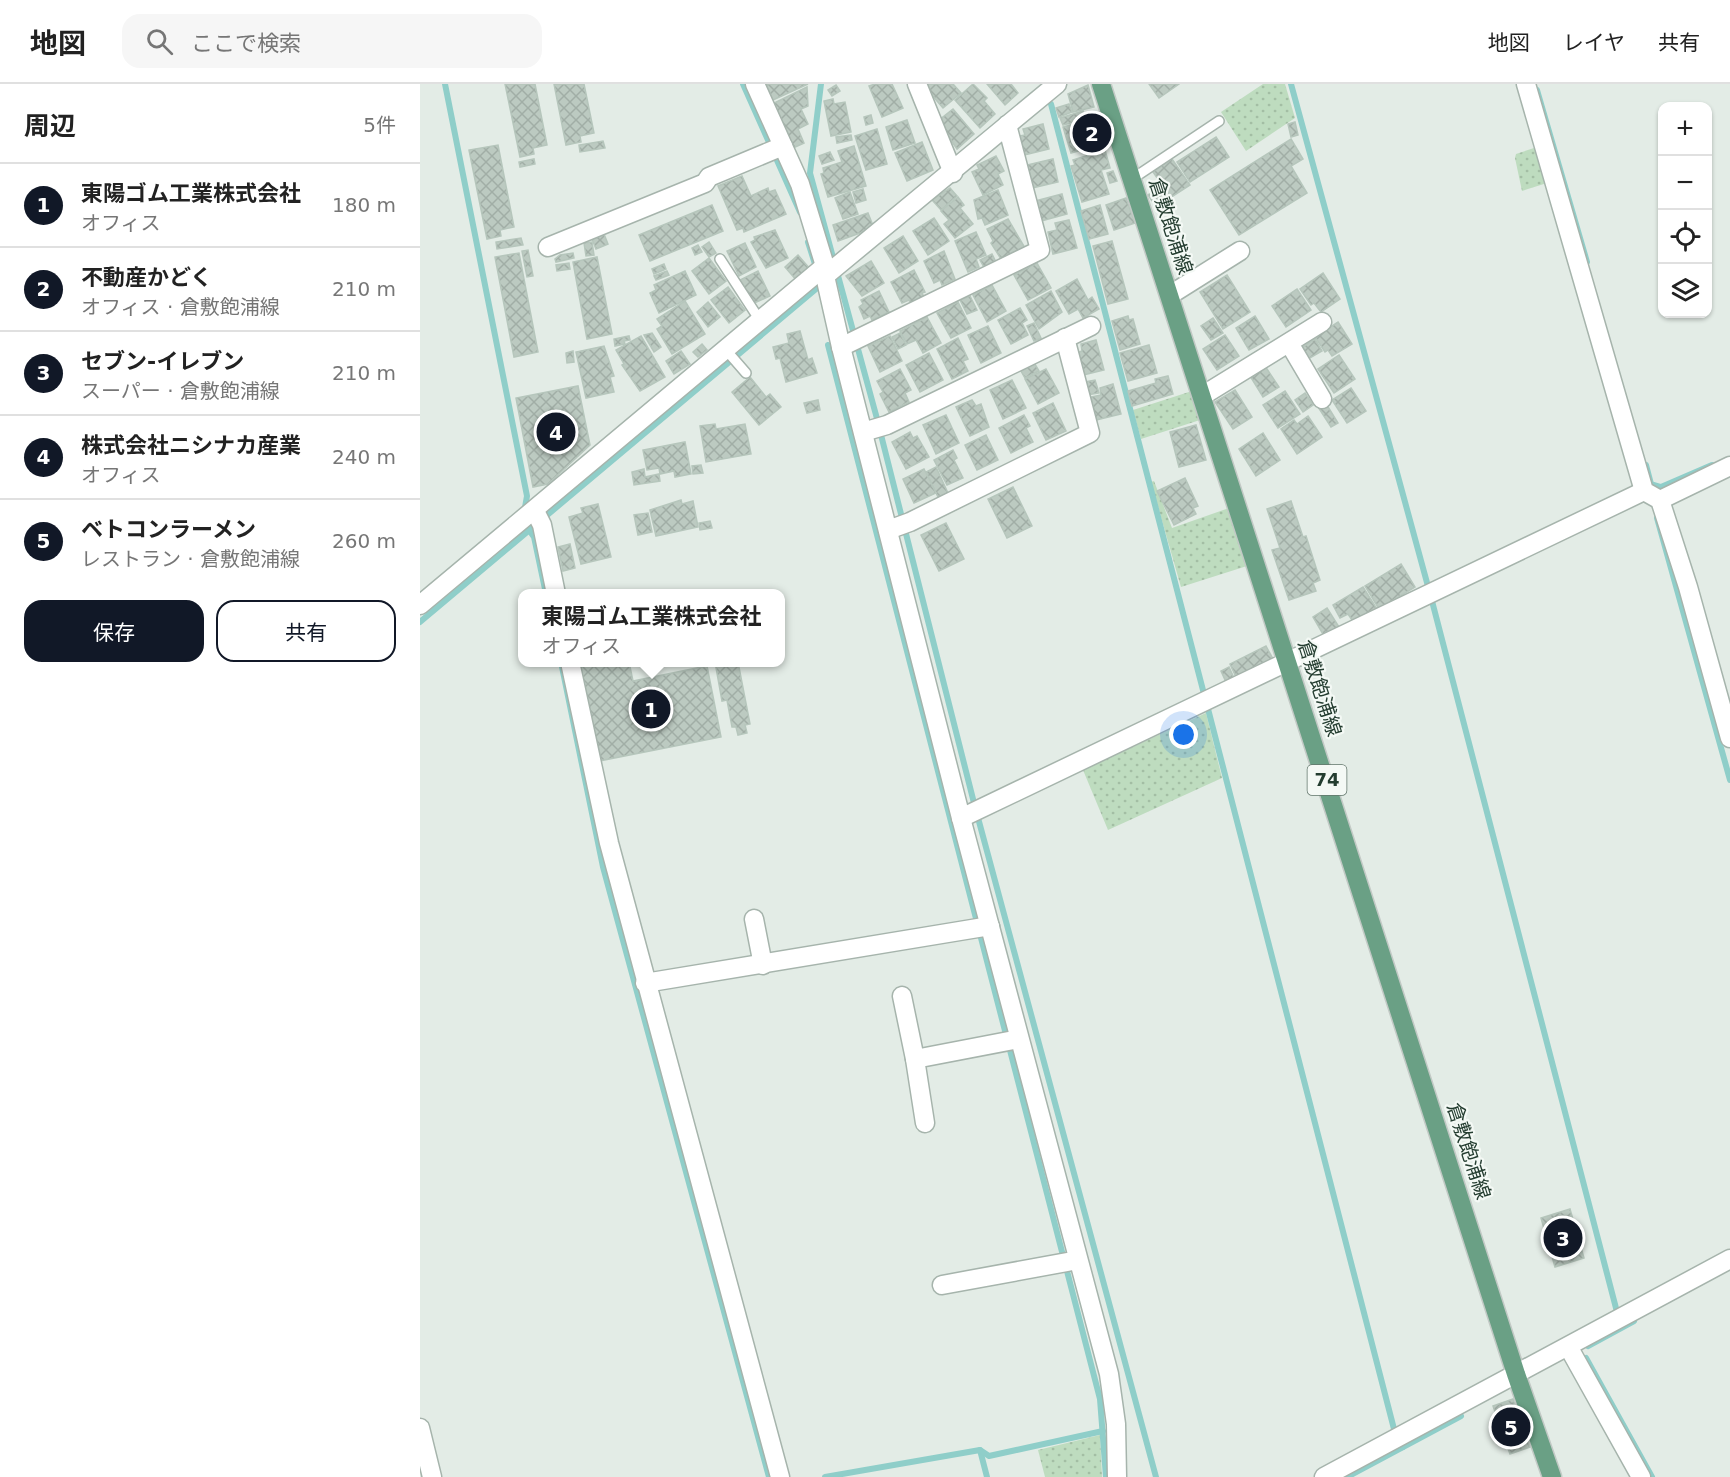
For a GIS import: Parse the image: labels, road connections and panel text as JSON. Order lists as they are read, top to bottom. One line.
{"streets":{"main road":["倉敷飽浦線","74"]},"page":{"header":"地図","search":"ここで検索","nav":["地図","レイヤ","共有"],"heading":["周辺","5件"],"map_buttons":["+","−"],"pins":["2","4","1","3","5"],"list":[{"mark":"1","name":"東陽ゴム工業株式会社","note":"オフィス","value":"180 m"},{"mark":"2","name":"不動産かどく","note":"オフィス · 倉敷飽浦線","value":"210 m"},{"mark":"3","name":"セブン-イレブン","note":"スーパー · 倉敷飽浦線","value":"210 m"},{"mark":"4","name":"株式会社ニシナカ産業","note":"オフィス","value":"240 m"},{"mark":"5","name":"ベトコンラーメン","note":"レストラン · 倉敷飽浦線","value":"260 m"}],"buttons":["保存","共有"],"popup":["東陽ゴム工業株式会社","オフィス"]}}
